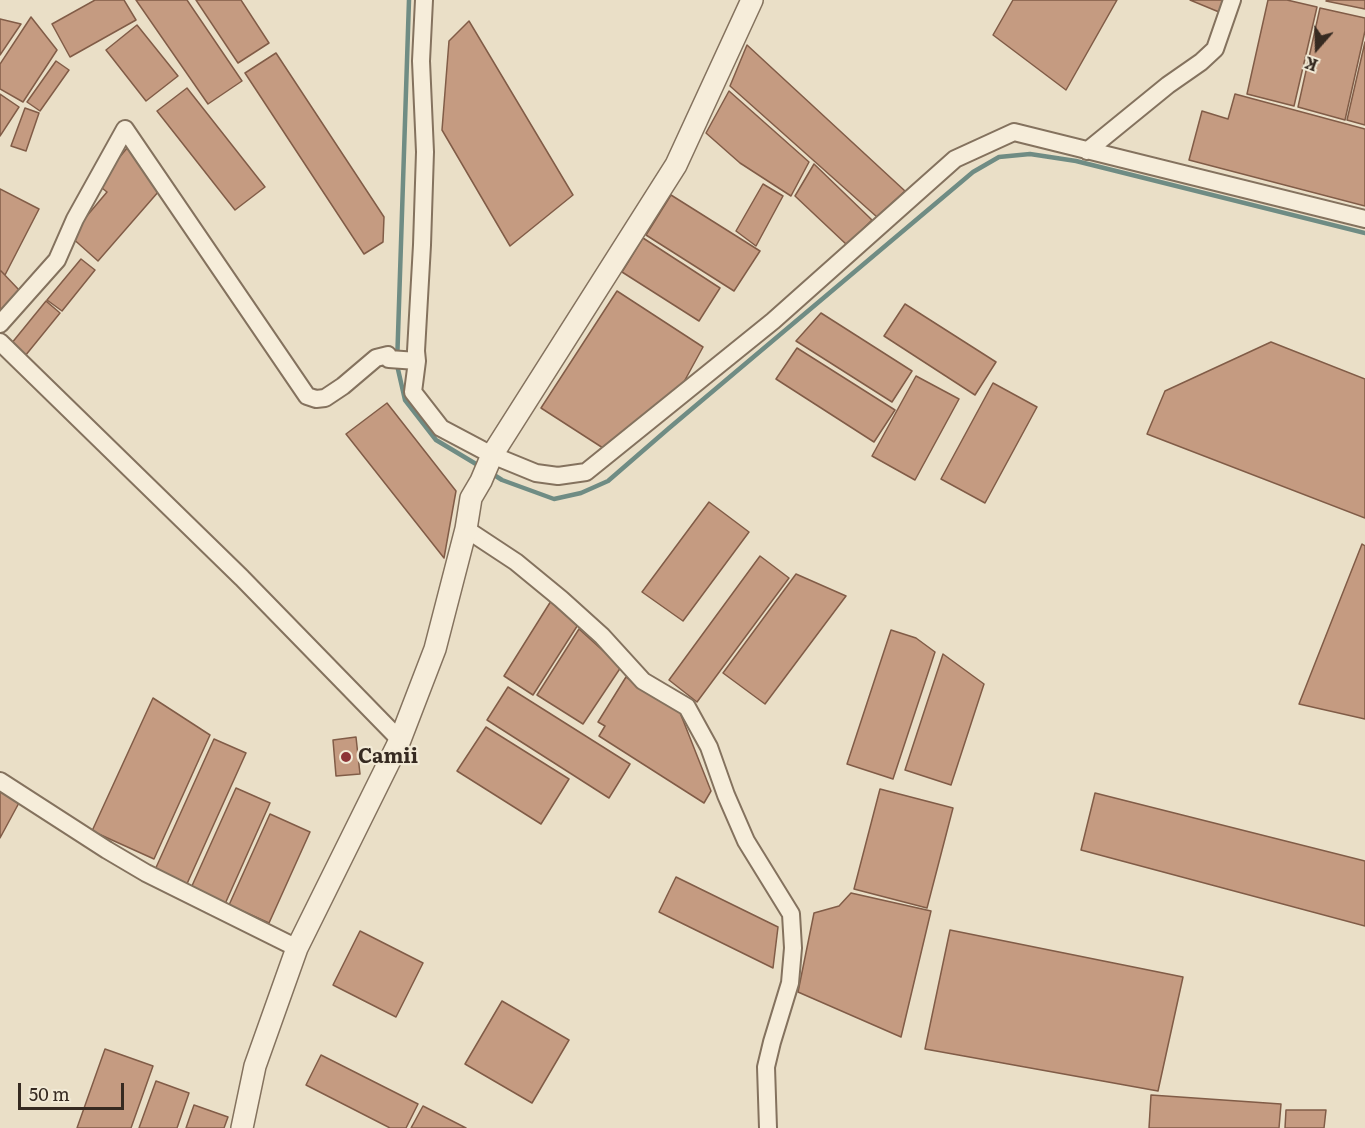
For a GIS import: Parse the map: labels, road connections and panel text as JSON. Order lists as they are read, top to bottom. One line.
{"places":["Camii"],"scale_bar":"50 m","north":"bottom"}
